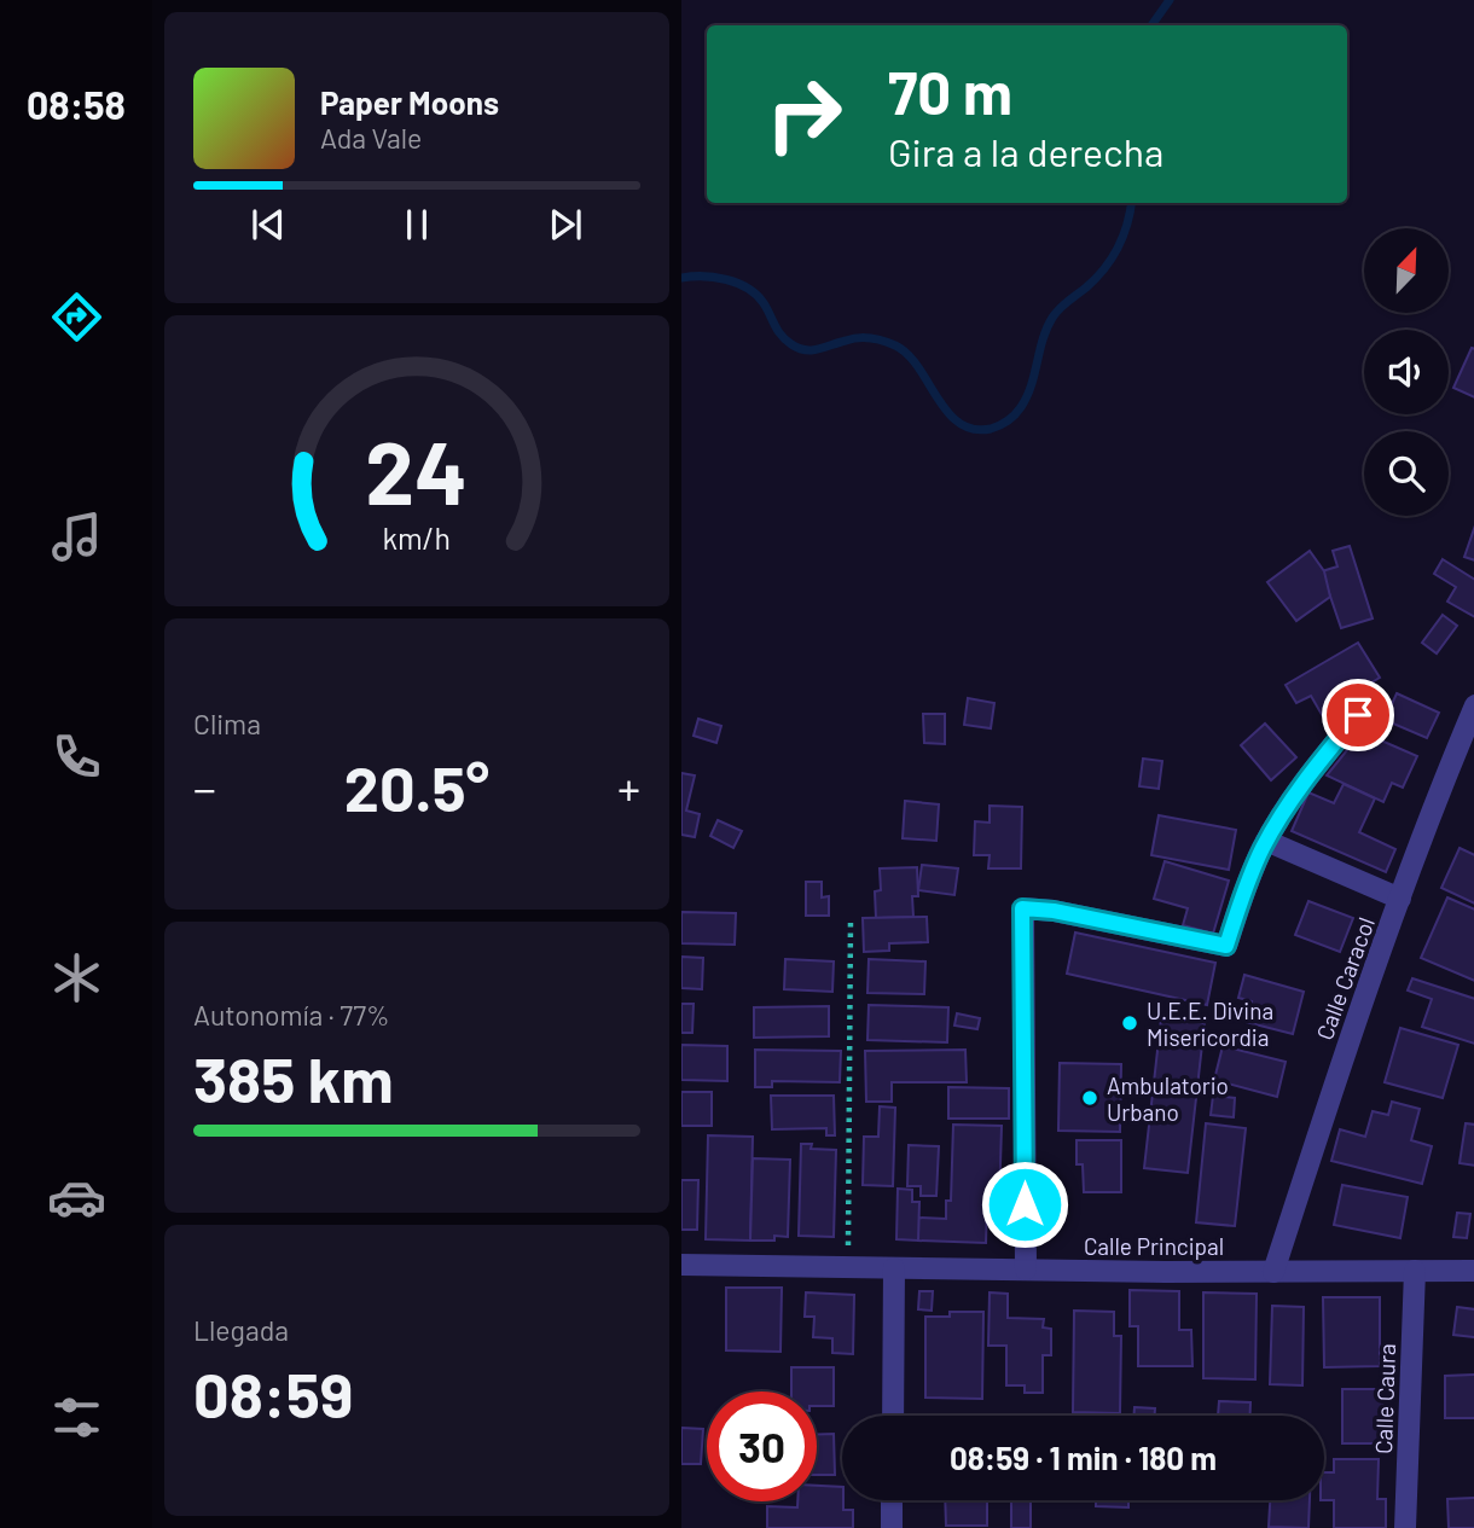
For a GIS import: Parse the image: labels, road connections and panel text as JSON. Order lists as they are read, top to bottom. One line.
{"streets":{"street":["Calle Caracol","Calle Principal","Calle Caura"]},"crossings":[["Calle Caracol","Calle Principal"],["Calle Principal","Calle Caura"]],"places":["U.E.E. Divina Misericordia","Ambulatorio Urbano"],"north":"top right","page":{"tabs":"08:58","turn":["70 m","Gira a la derecha"],"song":["Paper Moons","Ada Vale"],"tile":["Clima",["Autonomía · 77%","385 km"],["Llegada","08:59"]],"heat":["−","20.5°","+"],"limit":"30","trip":"08:59 · 1 min · 180 m","gauge":["24","km/h"]}}
